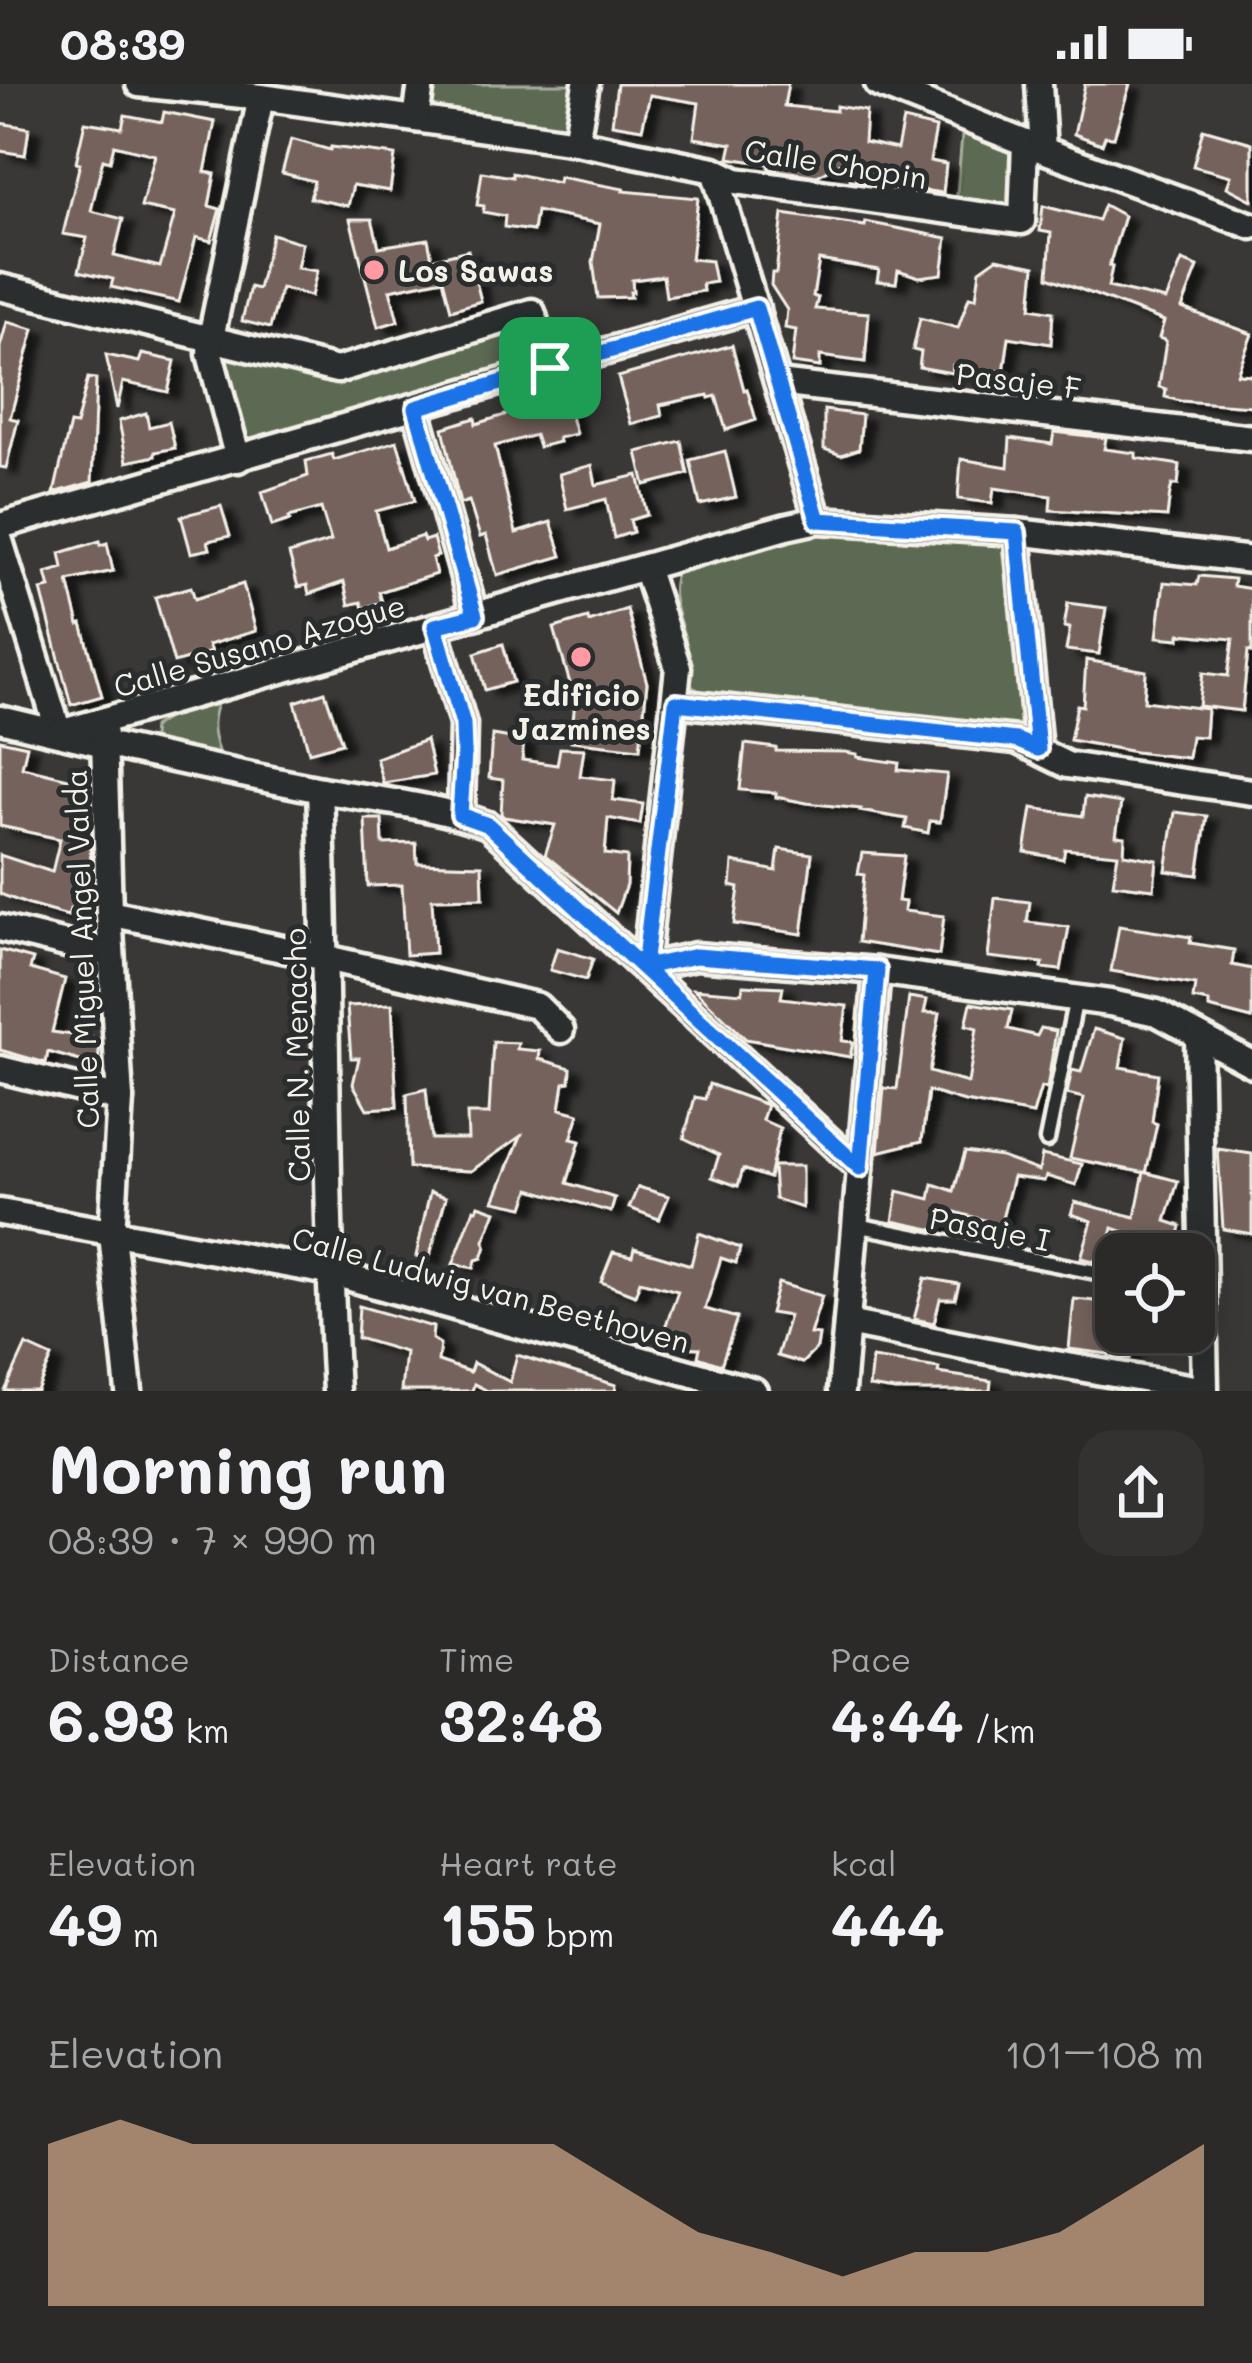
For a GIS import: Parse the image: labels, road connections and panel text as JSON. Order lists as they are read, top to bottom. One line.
{"streets":{"street":["Calle Chopin","Pasaje F","Calle Susano Azogue","Calle Miguel Angel Valda","Calle N. Menacho","Calle Ludwig van Beethoven"],"lane":["Pasaje I"]},"crossings":[["Calle Susano Azogue","Calle Miguel Angel Valda"],["Calle Miguel Angel Valda","Calle Ludwig van Beethoven"],["Calle N. Menacho","Calle Ludwig van Beethoven"]],"places":["Los Sawas","Edificio Jazmines"],"page":{"status":"08:39","heading":["Morning run","08:39 · 7 × 990 m"],"stats":[["Distance","6.93 km"],["Time","32:48"],["Pace","4:44 /km"],["Elevation","49 m"],["Heart rate","155 bpm"],["kcal","444"]],"chart":["Elevation","101–108 m"]}}
